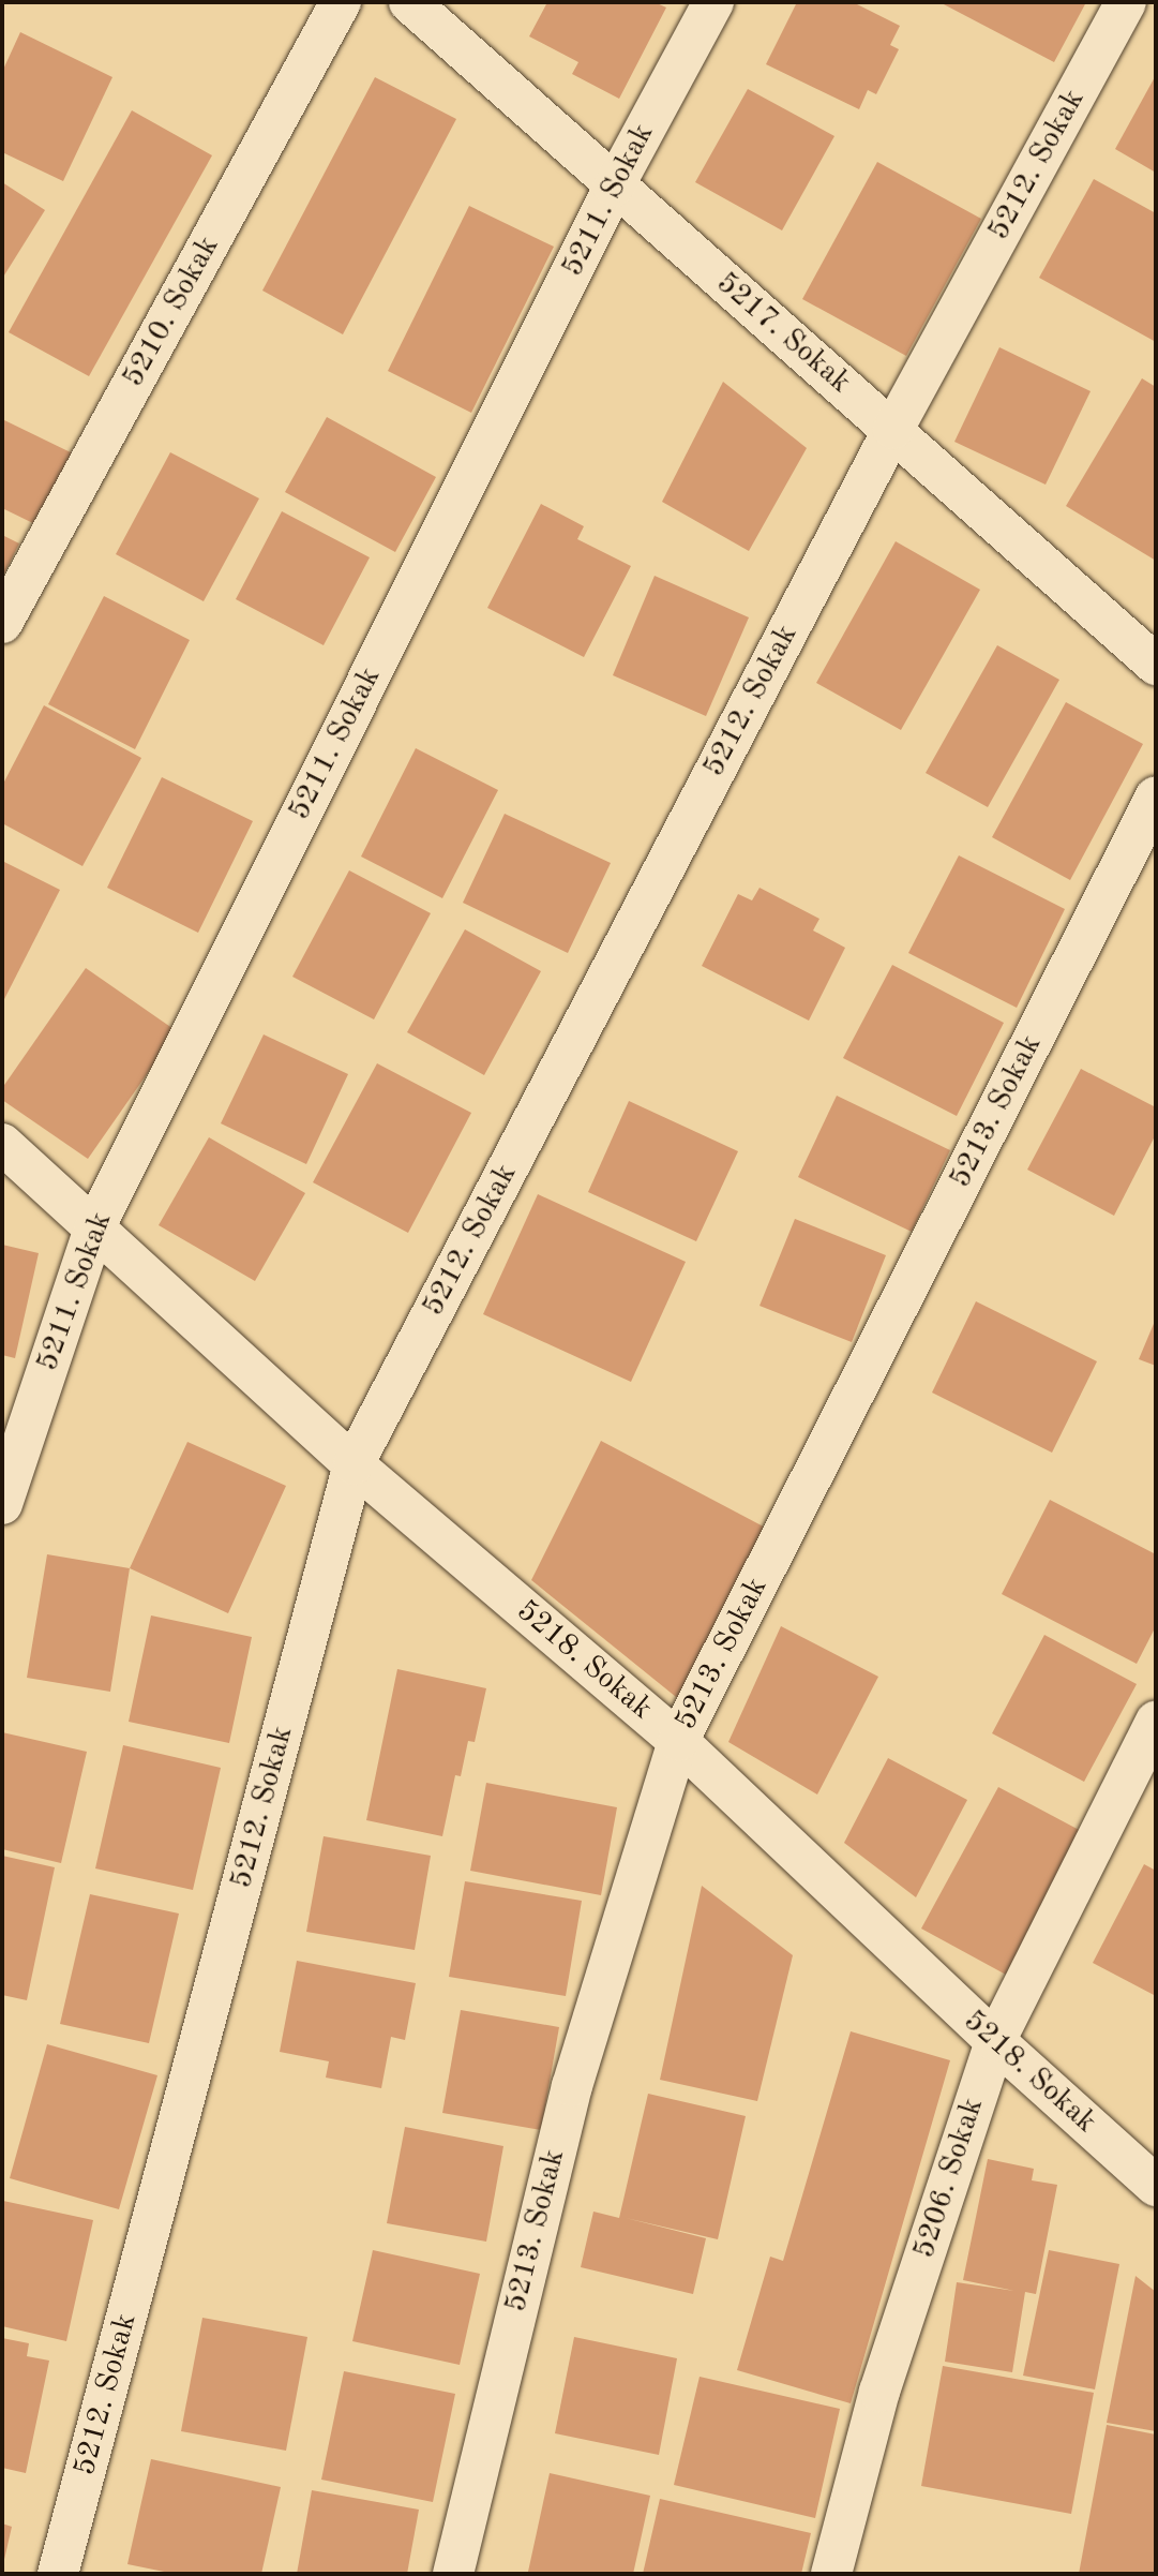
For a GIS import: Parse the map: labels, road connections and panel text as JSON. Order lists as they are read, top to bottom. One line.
{"streets":{"street":["5212. Sokak","5211. Sokak","5210. Sokak","5217. Sokak","5213. Sokak","5218. Sokak","5206. Sokak"]},"crossings":[["5212. Sokak","5217. Sokak"],["5212. Sokak","5218. Sokak"],["5211. Sokak","5217. Sokak"],["5211. Sokak","5218. Sokak"],["5213. Sokak","5218. Sokak"],["5218. Sokak","5206. Sokak"]]}
